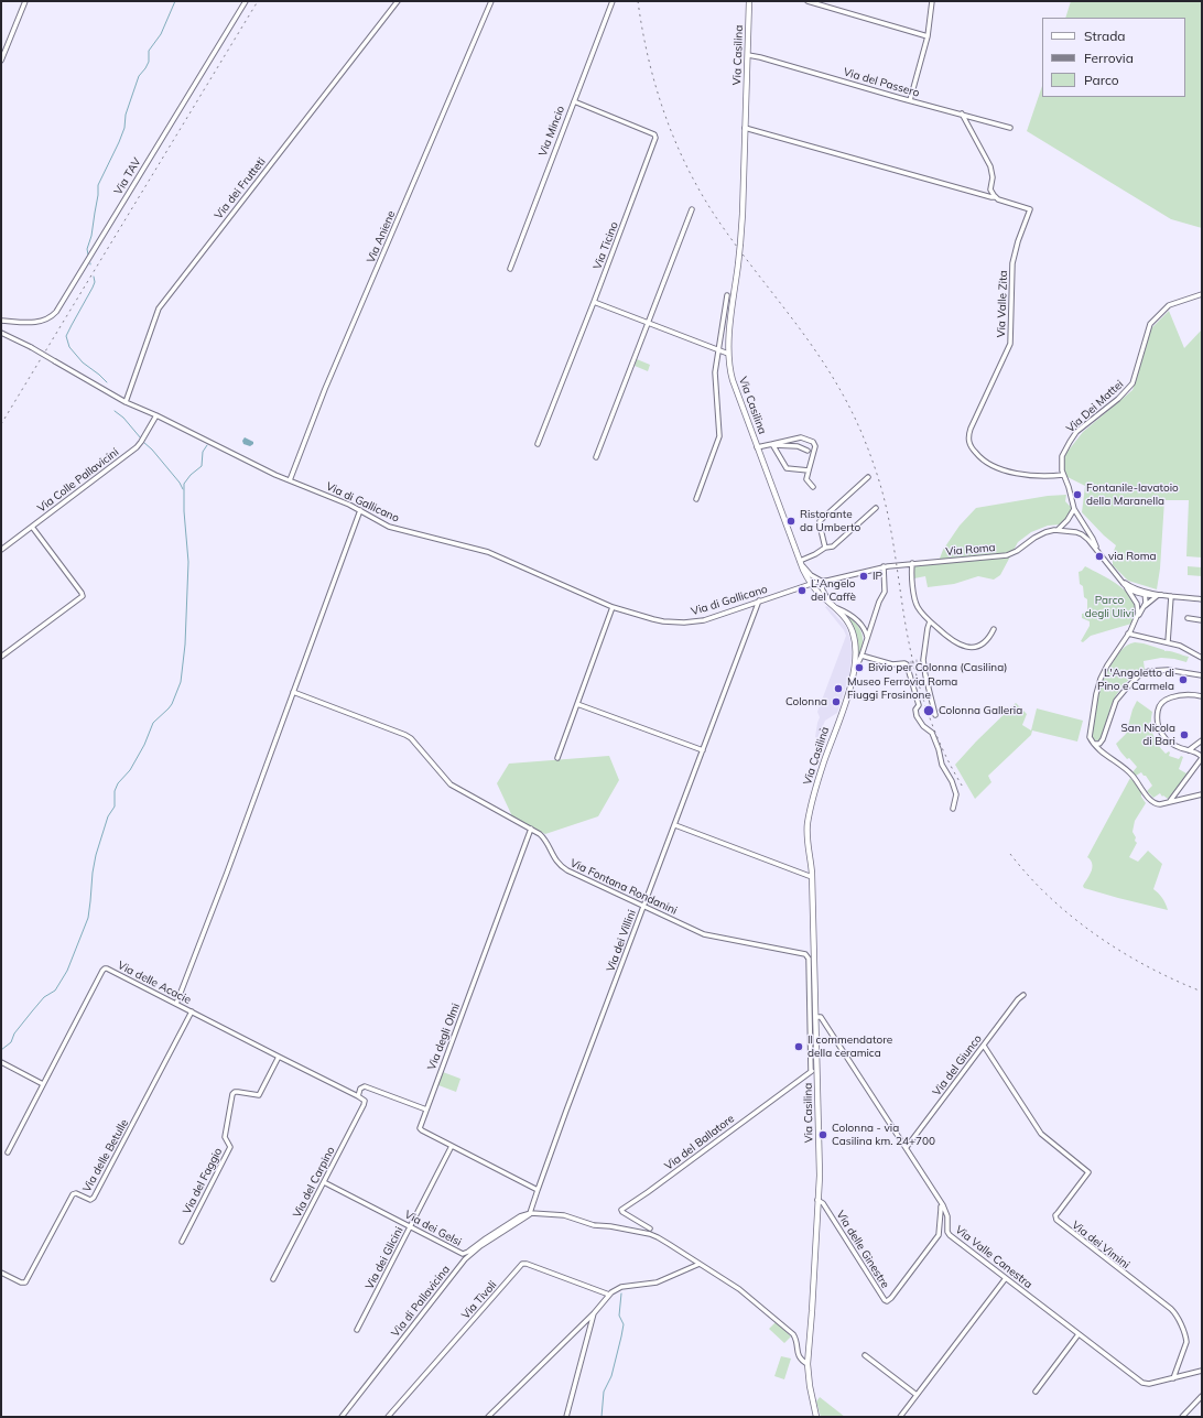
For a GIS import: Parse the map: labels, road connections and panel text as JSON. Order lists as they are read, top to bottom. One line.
{"streets":{"main road":["Via Casilina"],"street":["Via del Passero","Via Mincio","Via TAV","Via dei Frutteti","Via Aniene","Via Ticino","Via Valle Zita","Via Dei Mattei","Via Colle Pallavicini","Via di Gallicano","Via Roma","Via Fontana Rondanini","Via dei Villini","Via delle Acacie","Via degli Olmi","Via del Giunco","Via del Ballatore","Via delle Betulle","Via del Faggio","Via del Carpino","Via dei Gelsi","Via dei Vimini","Via delle Ginestre","Via Valle Canestra","Via dei Glicini","Via Tivoli","Via di Pallavicina"]},"crossings":[["Via Casilina","Via del Passero"],["Via Casilina","Via di Gallicano"],["Via Casilina","Via Roma"],["Via Casilina","Via del Ballatore"],["Via Casilina","Via delle Ginestre"],["Via Casilina","Via Valle Canestra"],["Via Mincio","Via Ticino"],["Via dei Frutteti","Via di Gallicano"],["Via Aniene","Via di Gallicano"],["Via Valle Zita","Via Dei Mattei"],["Via Colle Pallavicini","Via di Gallicano"],["Via di Gallicano","Via Roma"],["Via di Gallicano","Via dei Villini"],["Via Fontana Rondanini","Via dei Villini"],["Via Fontana Rondanini","Via degli Olmi"],["Via Fontana Rondanini","Via del Ballatore"],["Via dei Villini","Via degli Olmi"],["Via dei Villini","Via dei Gelsi"],["Via dei Villini","Via di Pallavicina"],["Via delle Acacie","Via delle Betulle"],["Via delle Acacie","Via del Faggio"],["Via delle Acacie","Via del Carpino"],["Via degli Olmi","Via dei Glicini"],["Via del Giunco","Via dei Vimini"],["Via del Giunco","Via Valle Canestra"],["Via del Carpino","Via dei Gelsi"],["Via dei Gelsi","Via dei Glicini"],["Via dei Gelsi","Via di Pallavicina"],["Via dei Vimini","Via Valle Canestra"],["Via delle Ginestre","Via Valle Canestra"]],"parks":["Parco degli Ulivi"],"places":["Fontanile-lavatoio della Maranella","Ristorante da Umberto","via Roma","IP","L'Angelo del Caffè","Bivio per Colonna (Casilina)","L'Angoletto di Pino e Carmela","Museo Ferrovia Roma Fiuggi Frosinone","Colonna","Colonna Galleria","San Nicola di Bari","Il commendatore della ceramica","Colonna - via Casilina km. 24+700"],"legend":["Strada","Ferrovia","Parco"]}
